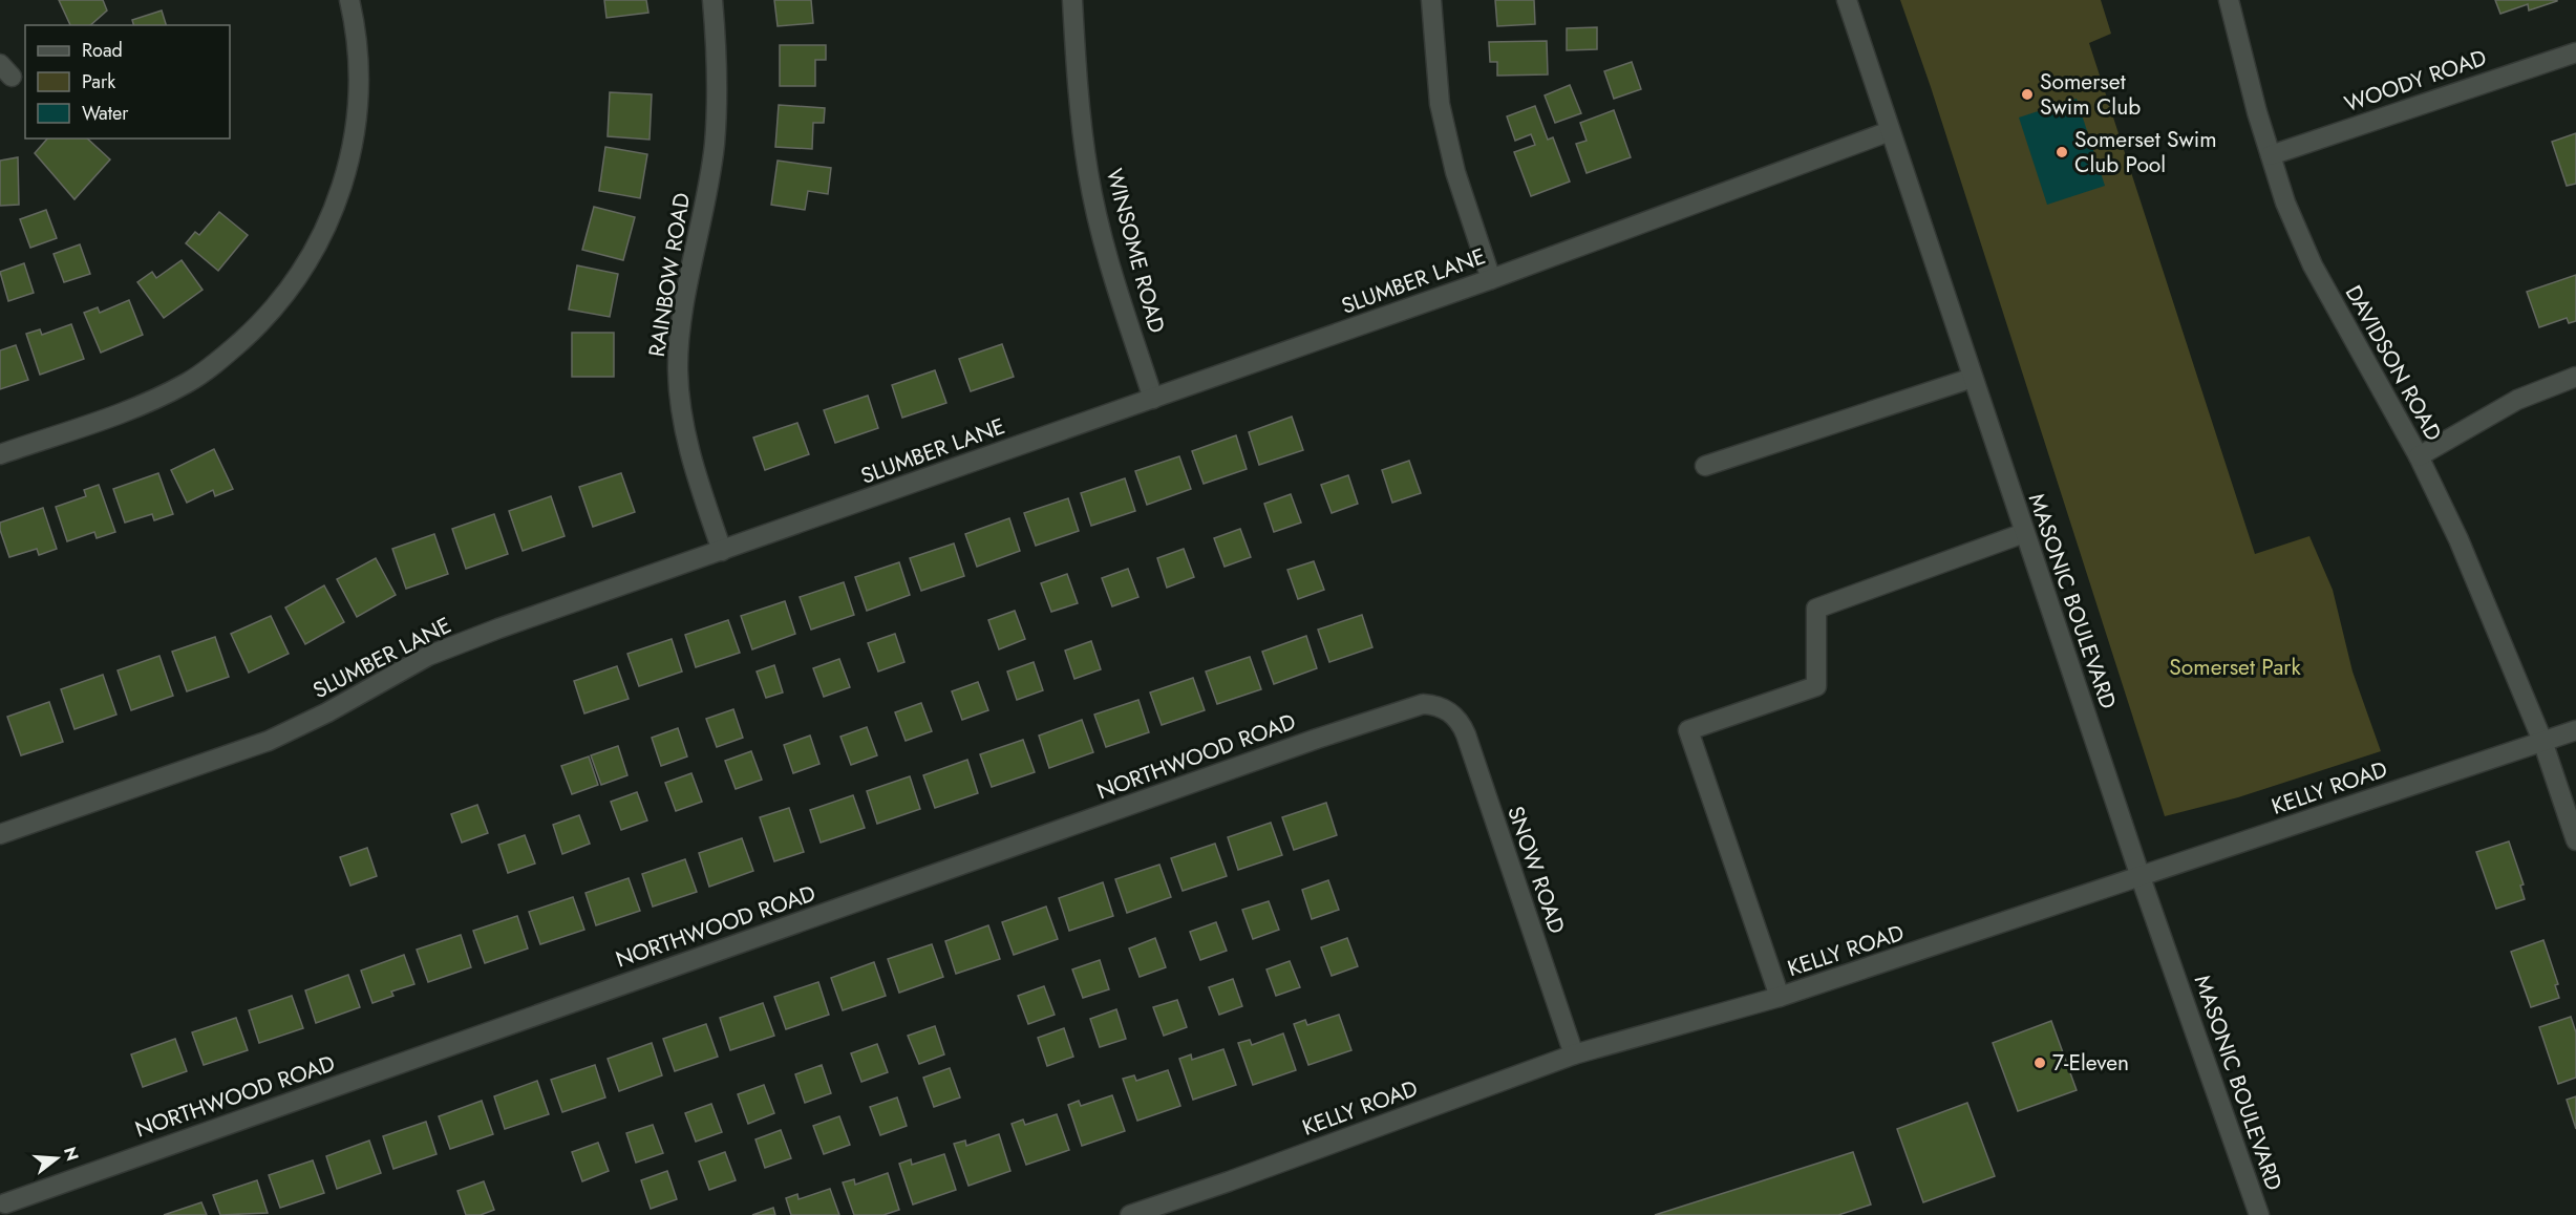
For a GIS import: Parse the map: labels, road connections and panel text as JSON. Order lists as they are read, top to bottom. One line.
{"streets":{"street":["WOODY ROAD","WINSOME ROAD","RAINBOW ROAD","SLUMBER LANE","DAVIDSON ROAD","MASONIC BOULEVARD","NORTHWOOD ROAD","KELLY ROAD","SNOW ROAD"]},"crossings":[["WOODY ROAD","DAVIDSON ROAD"],["WINSOME ROAD","SLUMBER LANE"],["RAINBOW ROAD","SLUMBER LANE"],["SLUMBER LANE","MASONIC BOULEVARD"],["DAVIDSON ROAD","KELLY ROAD"],["MASONIC BOULEVARD","KELLY ROAD"],["NORTHWOOD ROAD","SNOW ROAD"],["KELLY ROAD","SNOW ROAD"]],"parks":["Somerset Park"],"places":["Somerset Swim Club","Somerset Swim Club Pool","7-Eleven"],"legend":["Road","Park","Water"],"north":"right"}
